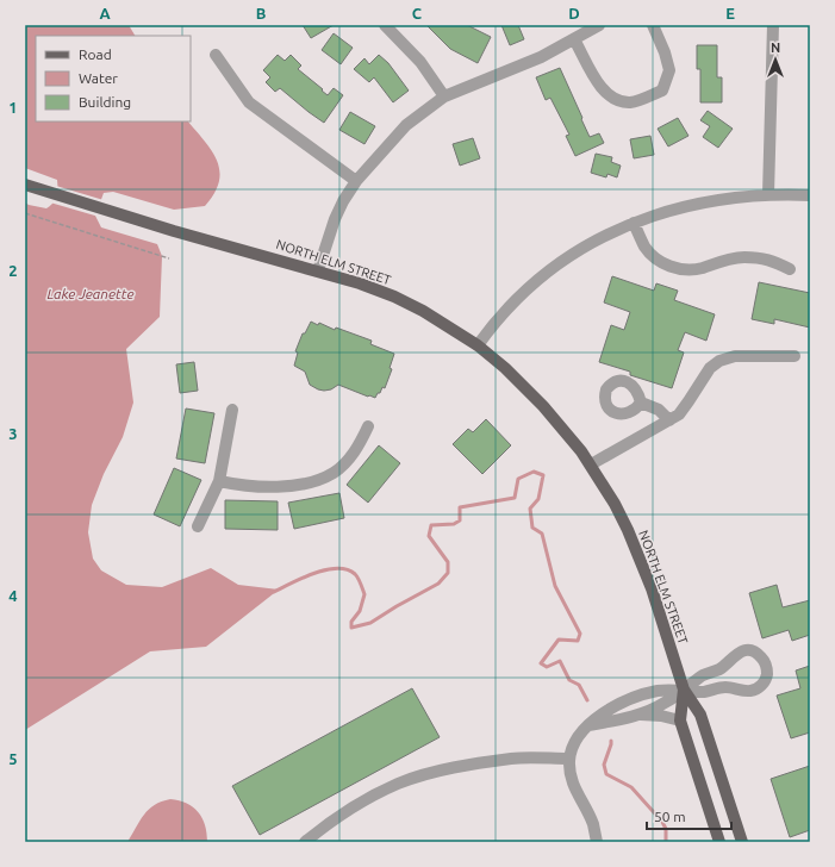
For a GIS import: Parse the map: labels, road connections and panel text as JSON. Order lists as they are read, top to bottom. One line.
{"streets":{"main road":["NORTH ELM STREET"]},"water":["Lake Jeanette"],"legend":["Road","Water","Building"],"scale_bar":"50 m","north":"top","grid":{"columns":["A","B","C","D","E"],"rows":["1","2","3","4","5"]}}
